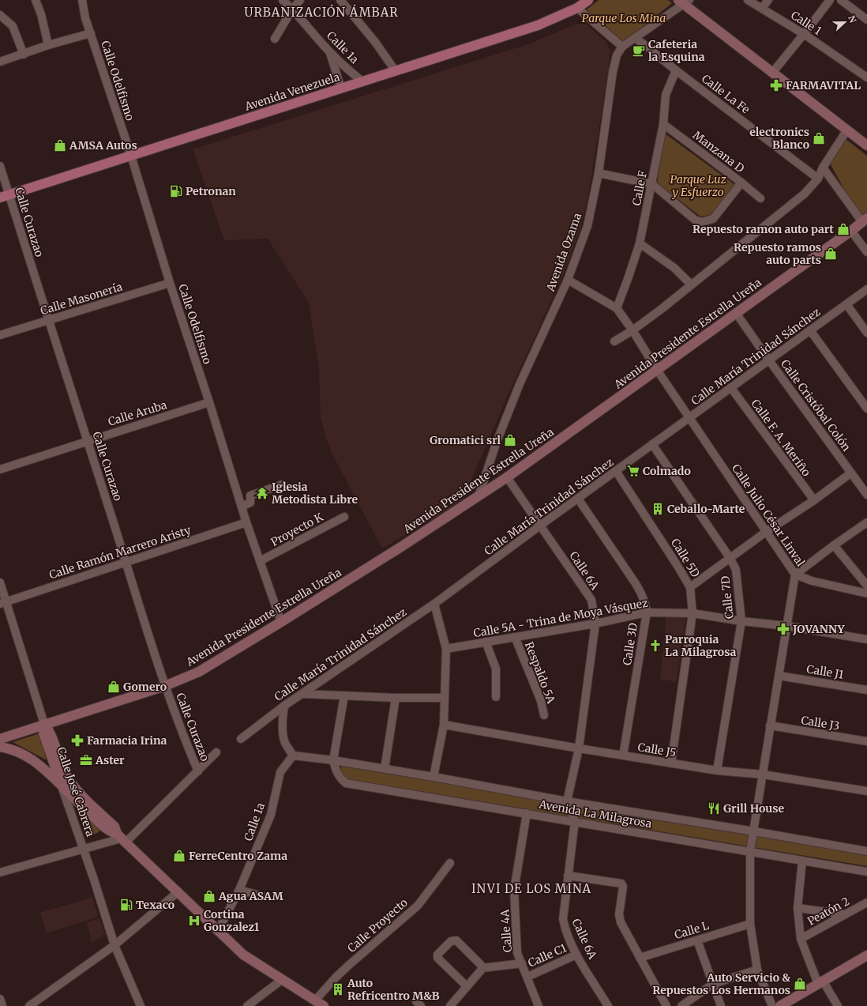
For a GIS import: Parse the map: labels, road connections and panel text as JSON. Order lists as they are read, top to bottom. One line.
{"streets":{"main road":["Avenida Venezuela","Avenida Presidente Estrella Ureña","Calle José Cabrera"],"street":["Calle 1","Calle 1a","Calle Odelfismo","Calle La Fe","Manzana D","Calle F","Calle Curazao","Avenida Ozama","Calle Masonería","Calle María Trinidad Sánchez","Calle Cristóbal Colón","Calle Aruba","Calle F. A. Meriño","Calle Julio César Linval","Proyecto K","Calle Ramón Marrero Aristy","Calle 5D","Calle 6A","Calle 7D","Calle 5A - Trina de Moya Vásquez","Calle 3D","Calle J1","Respaldo 5A","Calle J3","Calle J5","Avenida La Milagrosa","Peatón 2","Calle Proyecto","Calle L","Calle 4A","Calle C1"]},"crossings":[["Calle 1a","Avenida Venezuela"],["Calle 1a","Avenida La Milagrosa"],["Calle Odelfismo","Avenida Venezuela"],["Calle Odelfismo","Calle Masonería"],["Calle Odelfismo","Avenida Presidente Estrella Ureña"],["Calle Odelfismo","Calle Aruba"],["Calle Odelfismo","Proyecto K"],["Calle Odelfismo","Calle Ramón Marrero Aristy"],["Avenida Venezuela","Calle Curazao"],["Calle La Fe","Calle F"],["Manzana D","Calle F"],["Calle F","Calle Julio César Linval"],["Calle Curazao","Calle Masonería"],["Calle Curazao","Avenida Presidente Estrella Ureña"],["Calle Curazao","Calle Aruba"],["Calle Curazao","Calle Ramón Marrero Aristy"],["Avenida Ozama","Avenida Presidente Estrella Ureña"],["Avenida Ozama","Calle Julio César Linval"],["Avenida Presidente Estrella Ureña","Calle Cristóbal Colón"],["Avenida Presidente Estrella Ureña","Calle Julio César Linval"],["Avenida Presidente Estrella Ureña","Calle 6A"],["Avenida Presidente Estrella Ureña","Calle José Cabrera"],["Calle María Trinidad Sánchez","Calle Cristóbal Colón"],["Calle María Trinidad Sánchez","Calle F. A. Meriño"],["Calle María Trinidad Sánchez","Calle Julio César Linval"],["Calle María Trinidad Sánchez","Calle 5D"],["Calle María Trinidad Sánchez","Calle 6A"],["Calle María Trinidad Sánchez","Calle 7D"],["Calle María Trinidad Sánchez","Calle 3D"],["Calle Julio César Linval","Calle 5A - Trina de Moya Vásquez"],["Calle Julio César Linval","Calle J1"],["Calle Julio César Linval","Calle J3"],["Calle Julio César Linval","Calle J5"],["Calle Julio César Linval","Avenida La Milagrosa"],["Calle Julio César Linval","Calle L"],["Calle Ramón Marrero Aristy","Calle José Cabrera"],["Calle 5D","Calle 5A - Trina de Moya Vásquez"],["Calle 5D","Calle J5"],["Calle 6A","Calle 5A - Trina de Moya Vásquez"],["Calle 6A","Calle J5"],["Calle 6A","Avenida La Milagrosa"],["Calle 6A","Calle C1"],["Calle 7D","Calle 5A - Trina de Moya Vásquez"],["Calle 7D","Calle J5"],["Calle 5A - Trina de Moya Vásquez","Calle 3D"],["Calle 5A - Trina de Moya Vásquez","Respaldo 5A"],["Calle 3D","Calle J5"],["Avenida La Milagrosa","Calle 4A"],["Calle 4A","Calle C1"]],"districts":["URBANIZACIÓN ÁMBAR","INVI DE LOS MINA"],"parks":["Parque Los Mina","Parque Luz y Esfuerzo"],"places":{"cafe":["Cafeteria la Esquina"],"pharmacy":["FARMAVITAL","JOVANNY","Farmacia Irina"],"shop":["electronics Blanco","AMSA Autos","Repuesto ramon auto part","Repuesto ramos auto parts","Gromatici srl","Gomero","FerreCentro Zama","Agua ASAM","Auto Servicio & Repuestos Los Hermanos"],"fuel station":["Petronan","Texaco"],"supermarket":["Colmado"],"temple":["Iglesia Metodista Libre"],"building":["Ceballo-Marte","Auto Refricentro M&B"],"church":["Parroquia La Milagrosa"],"office":["Aster"],"restaurant":["Grill House"],"hospital":["Cortina Gonzalez1"]},"north":"right"}
